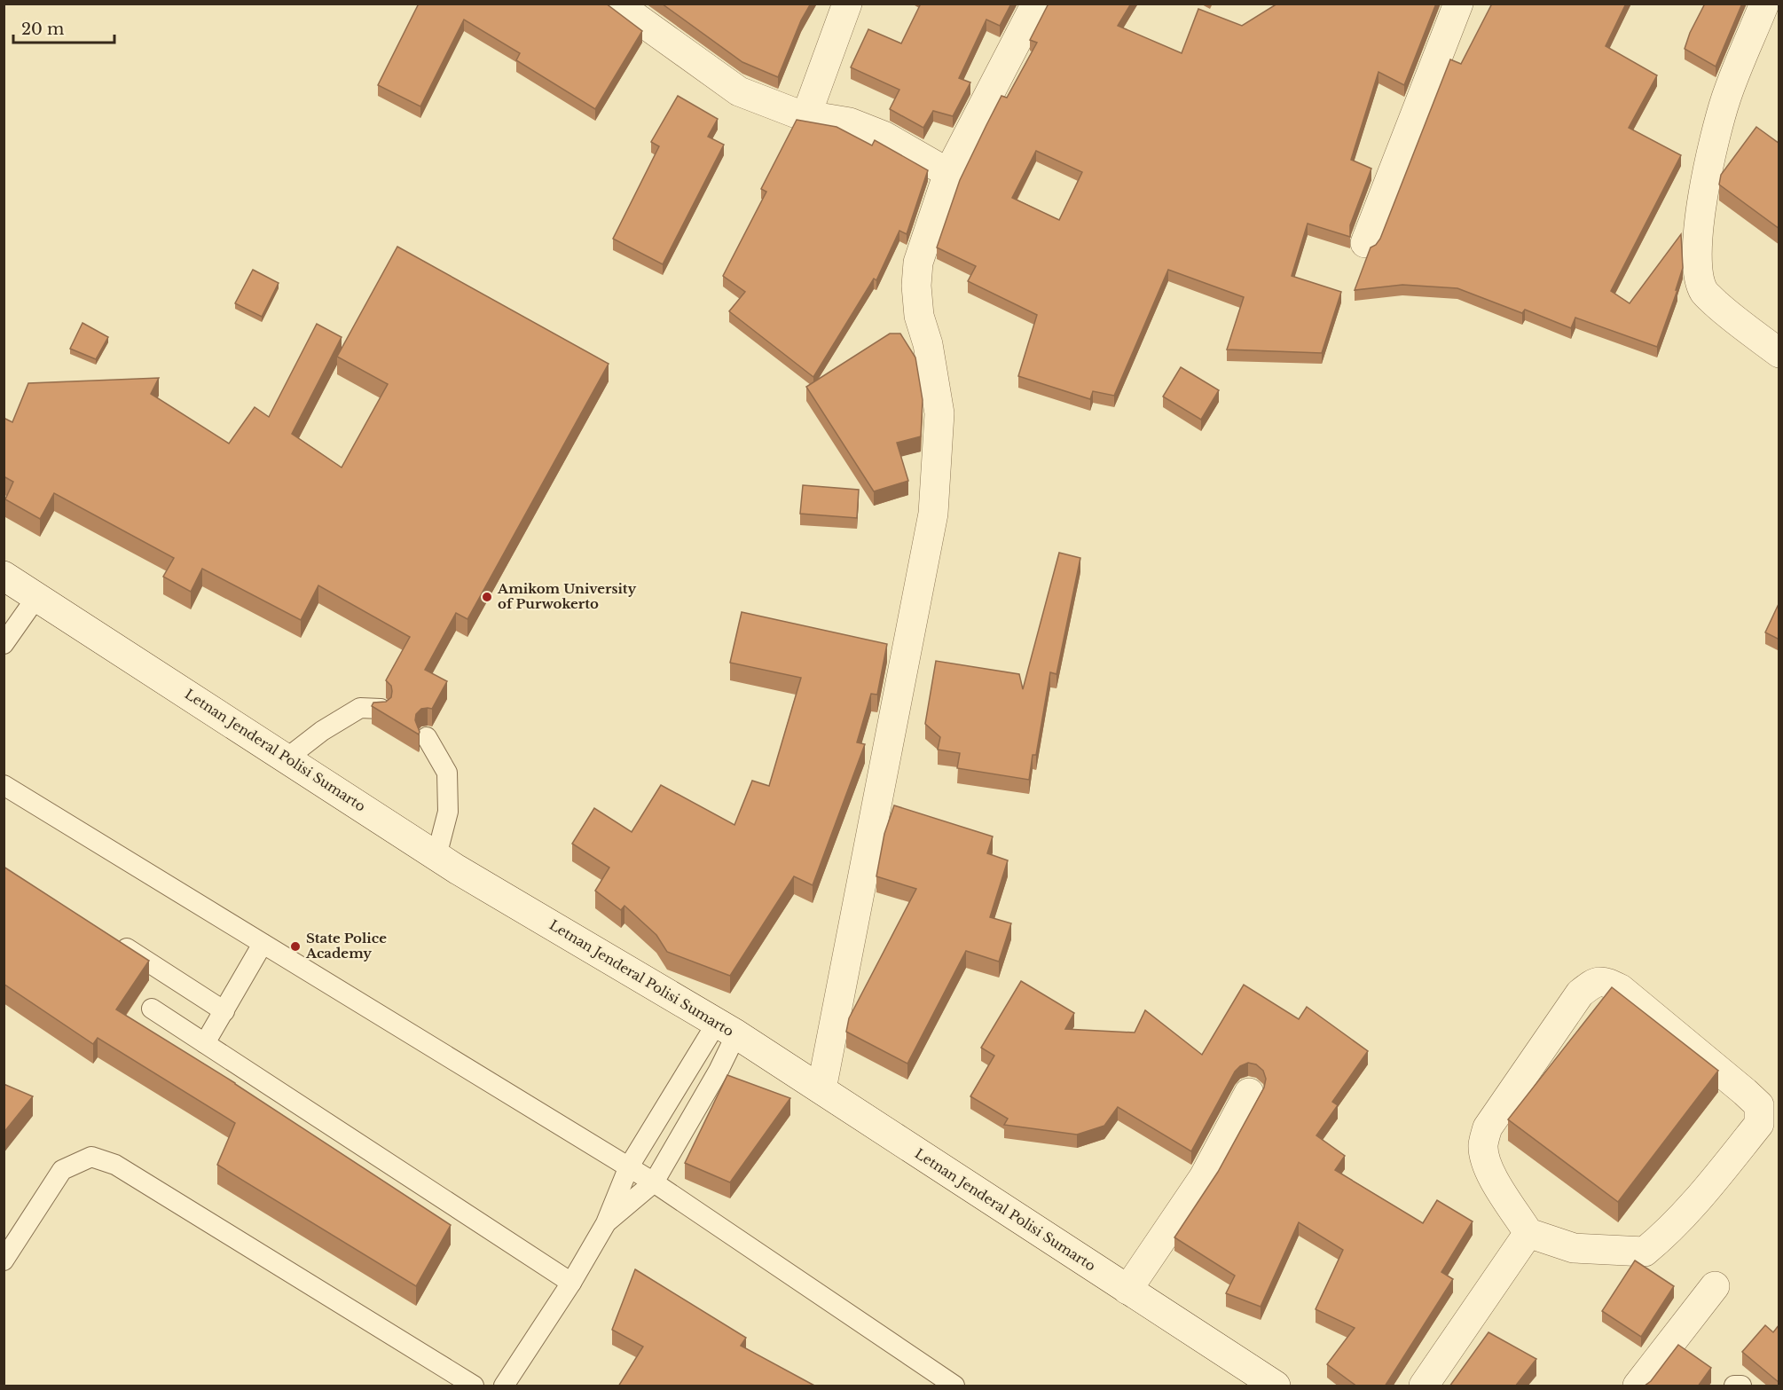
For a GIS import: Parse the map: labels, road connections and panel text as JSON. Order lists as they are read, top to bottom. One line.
{"streets":{"street":["Letnan Jenderal Polisi Sumarto"]},"places":["Amikom University of Purwokerto","State Police Academy"],"scale_bar":"20 m"}
